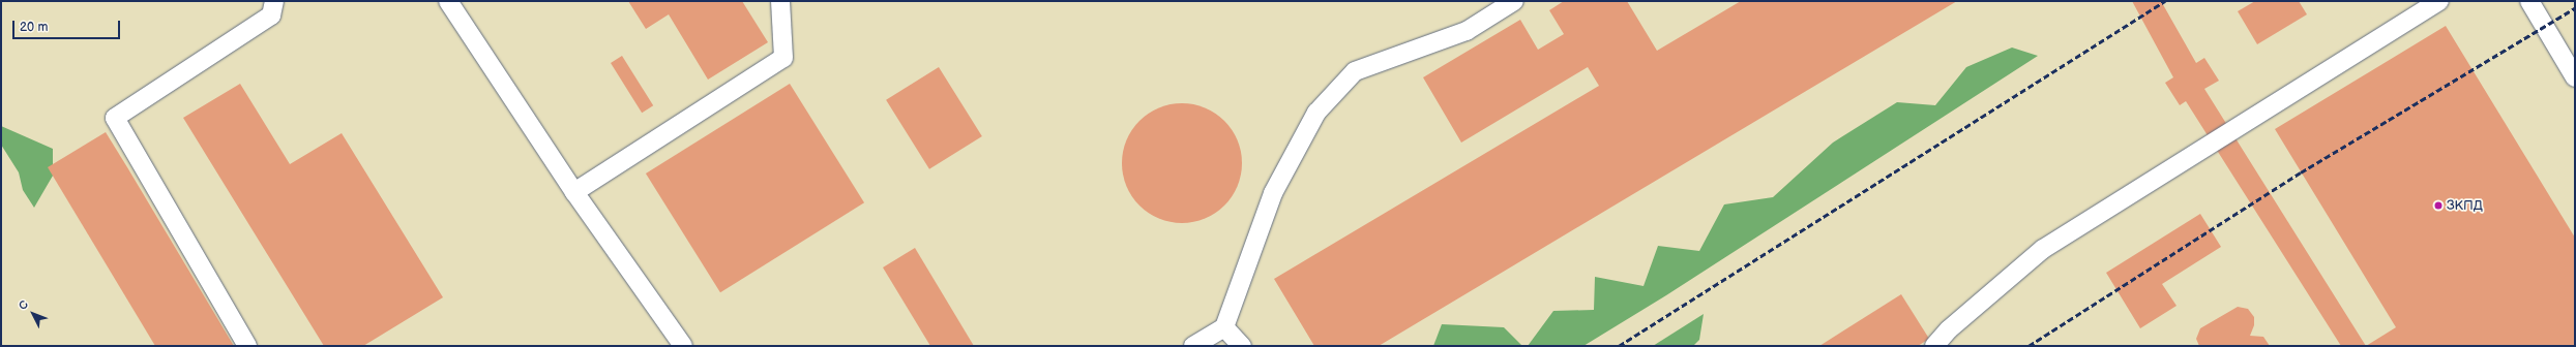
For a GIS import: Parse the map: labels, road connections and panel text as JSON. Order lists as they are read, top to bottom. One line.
{"places":["ЗКПД"],"scale_bar":"20 m","north":"top left"}
